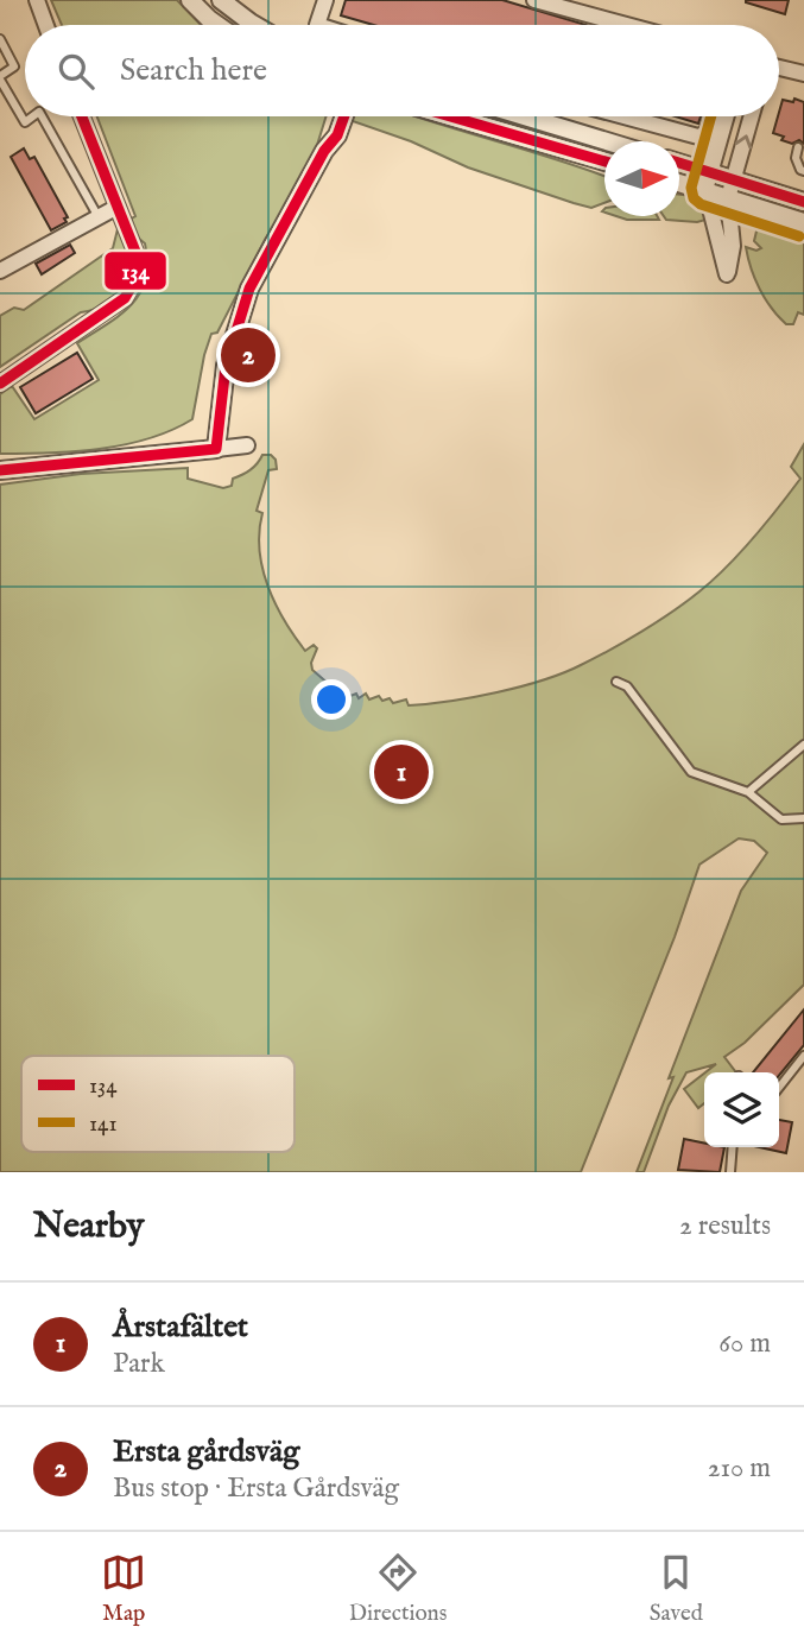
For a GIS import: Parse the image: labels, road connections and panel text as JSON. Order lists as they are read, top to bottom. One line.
{"lines":["transit line 134","transit line 141"],"legend":["134","141"],"north":"right","page":{"search":"Search here","pins":["2","1"],"heading":["Nearby","2 results"],"list":[{"mark":"1","name":"Årstafältet","note":"Park","value":"60 m"},{"mark":"2","name":"Ersta gårdsväg","note":"Bus stop · Ersta Gårdsväg","value":"210 m"}],"nav":["Map","Directions","Saved"]}}
